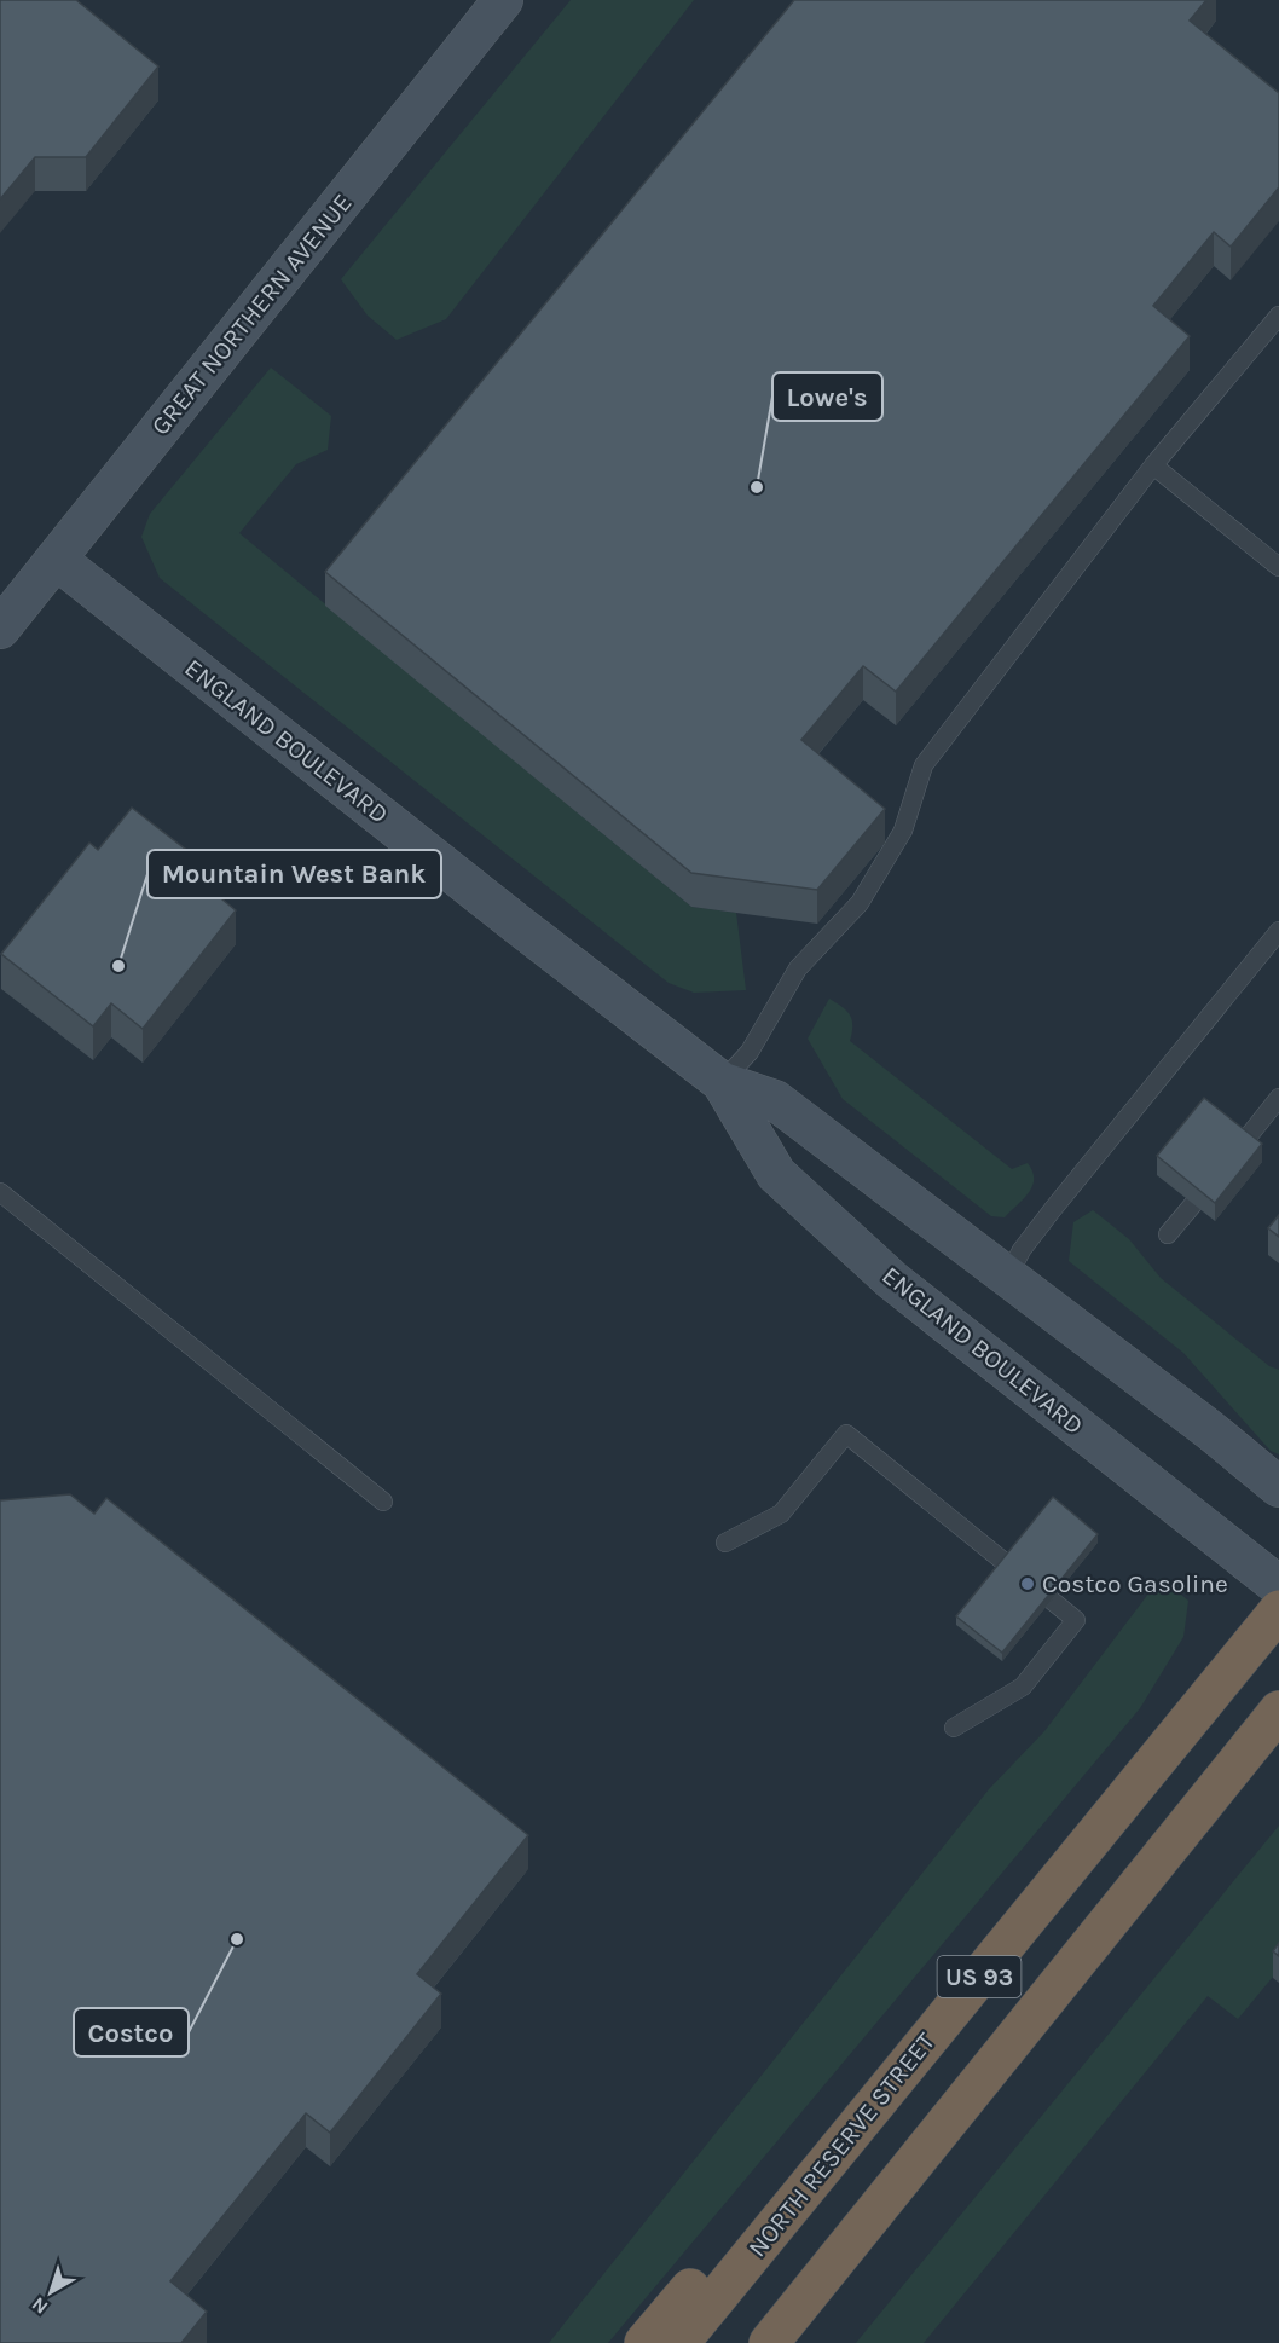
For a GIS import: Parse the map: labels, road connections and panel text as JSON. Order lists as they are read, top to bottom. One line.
{"streets":{"highway":["US 93","NORTH RESERVE STREET"],"street":["GREAT NORTHERN AVENUE","ENGLAND BOULEVARD"]},"crossings":[["GREAT NORTHERN AVENUE","ENGLAND BOULEVARD"]],"places":["Lowe's","Mountain West Bank","Costco Gasoline","Costco"],"north":"bottom left"}
